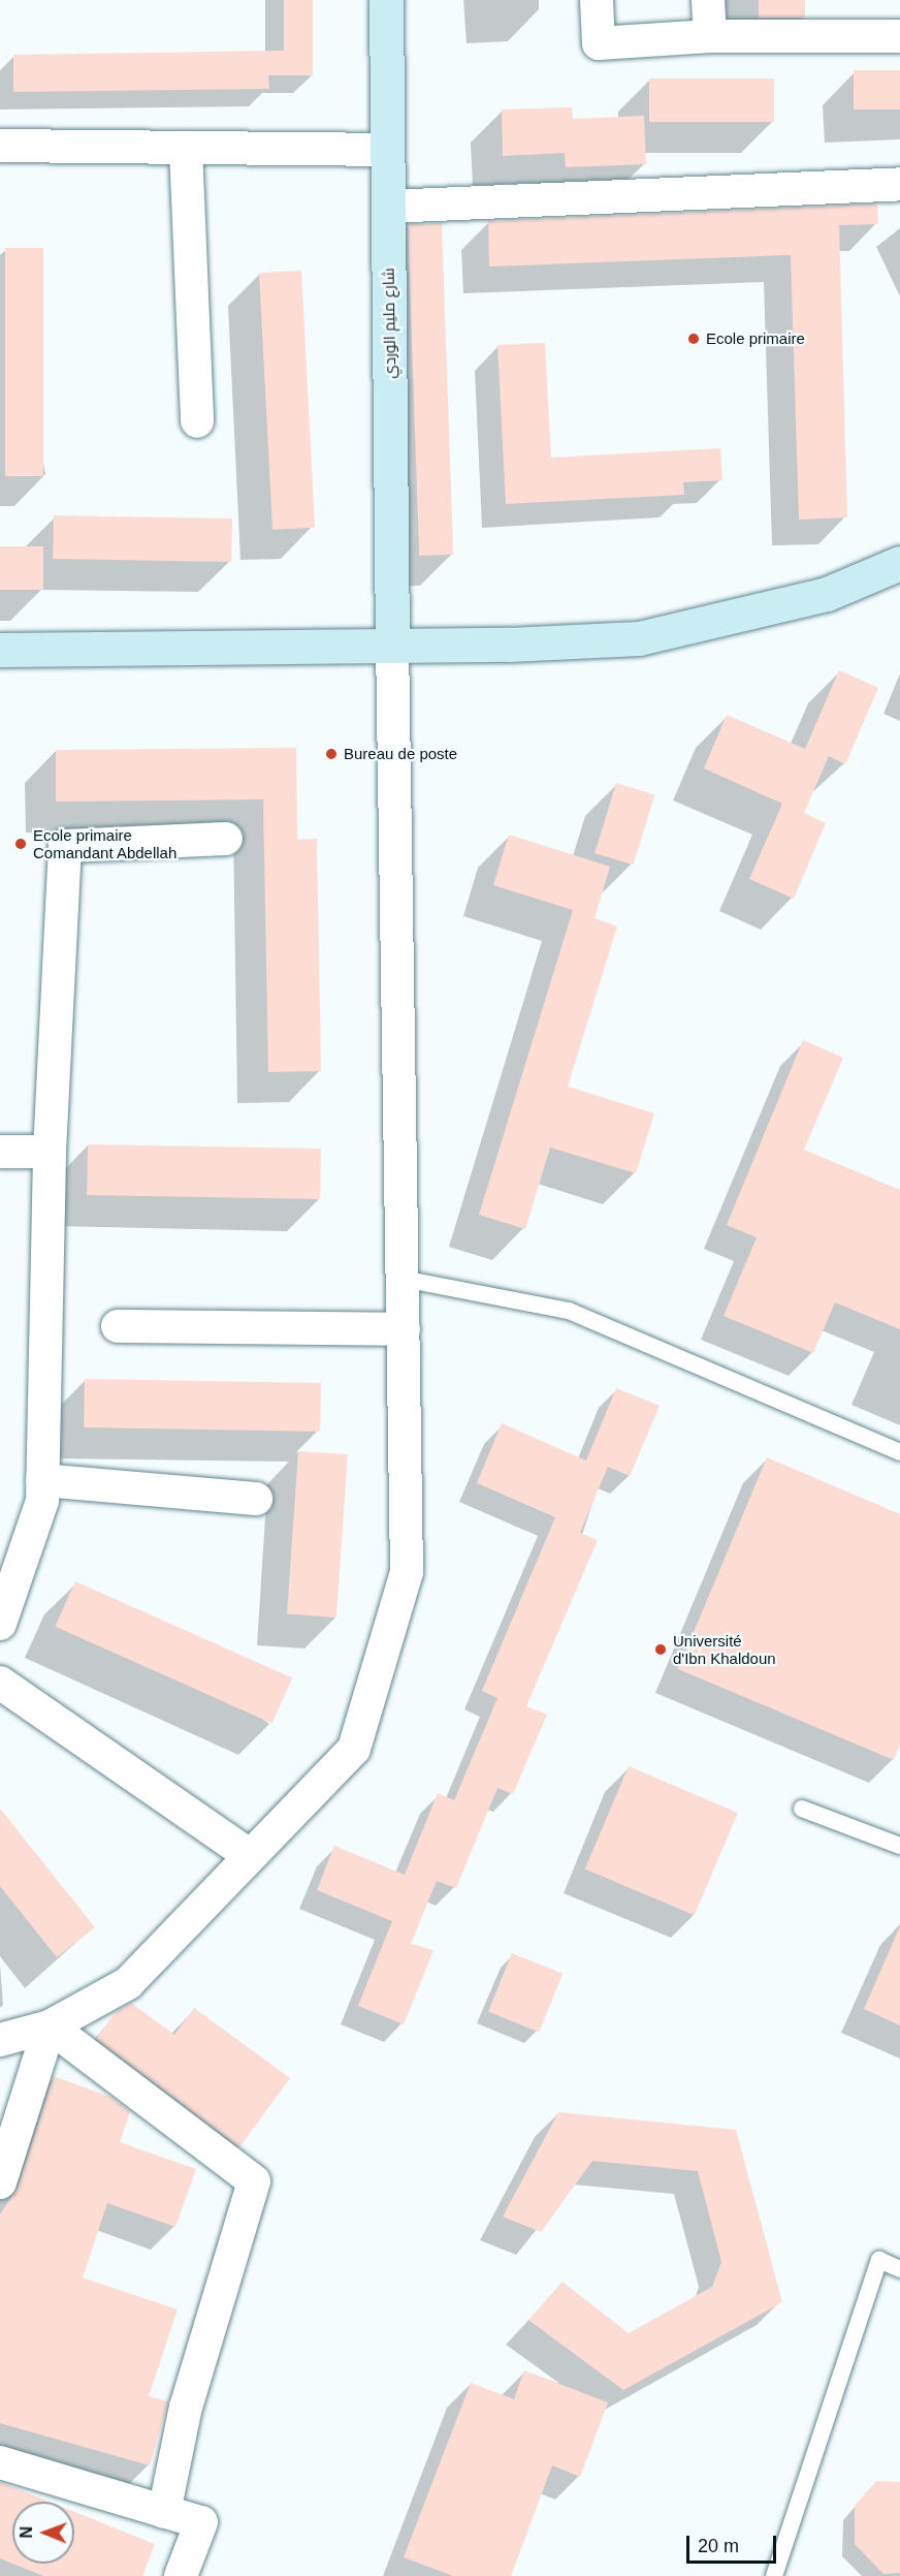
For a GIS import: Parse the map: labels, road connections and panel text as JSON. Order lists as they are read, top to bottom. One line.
{"streets":{"main road":["شارع مليم الوردي"]},"places":["Ecole primaire","Bureau de poste","Ecole primaire Comandant Abdellah","Université d'Ibn Khaldoun"],"scale_bar":"20 m","north":"left"}
